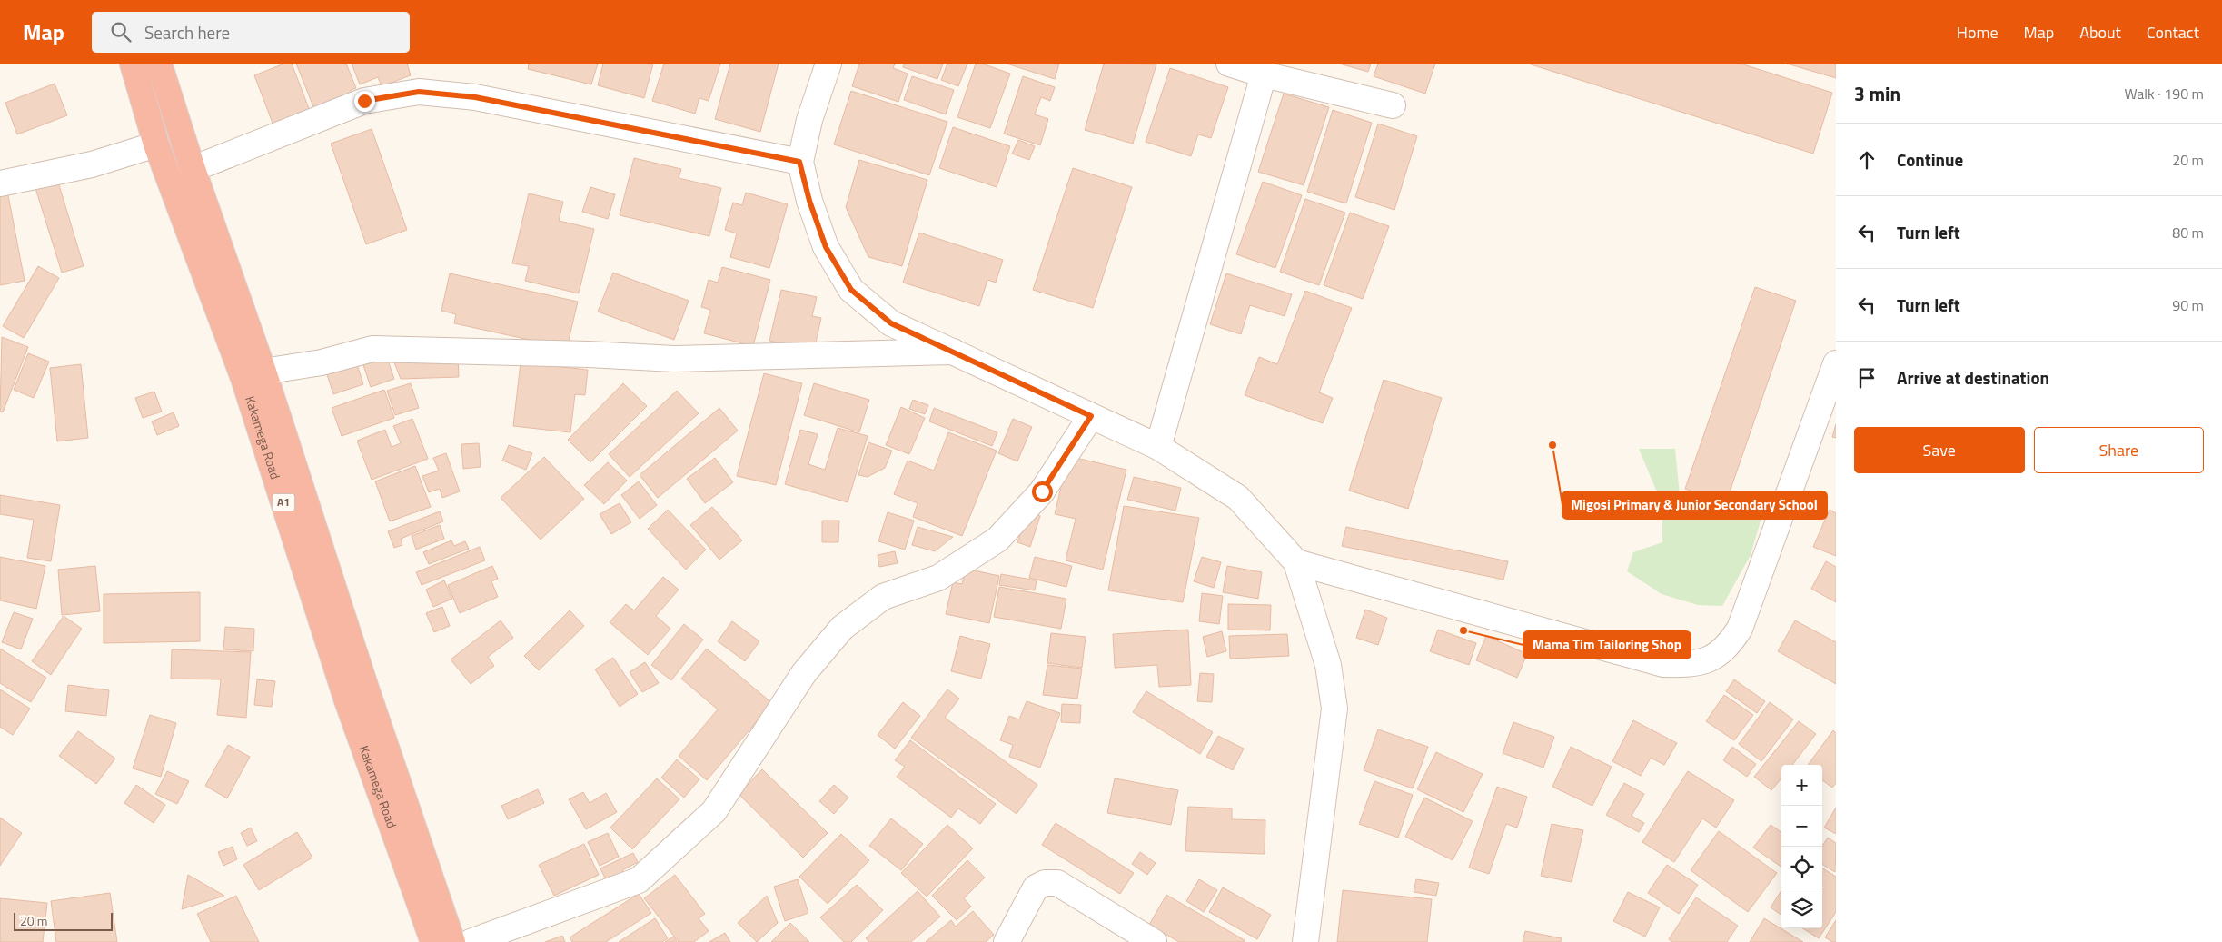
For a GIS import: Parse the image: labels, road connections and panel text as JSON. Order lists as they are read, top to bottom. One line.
{"streets":{"highway":["Kakamega Road","A1"]},"places":["Migosi Primary & Junior Secondary School","Mama Tim Tailoring Shop"],"scale_bar":"20 m","page":{"header":"Map","search":"Search here","nav":["Home","Map","About","Contact"],"heading":["3 min","Walk · 190 m"],"list":[["Continue","20 m"],["Turn left","80 m"],["Turn left","90 m"],"Arrive at destination"],"buttons":["Save","Share"],"map_buttons":["+","−"],"scale":"20 m"}}
